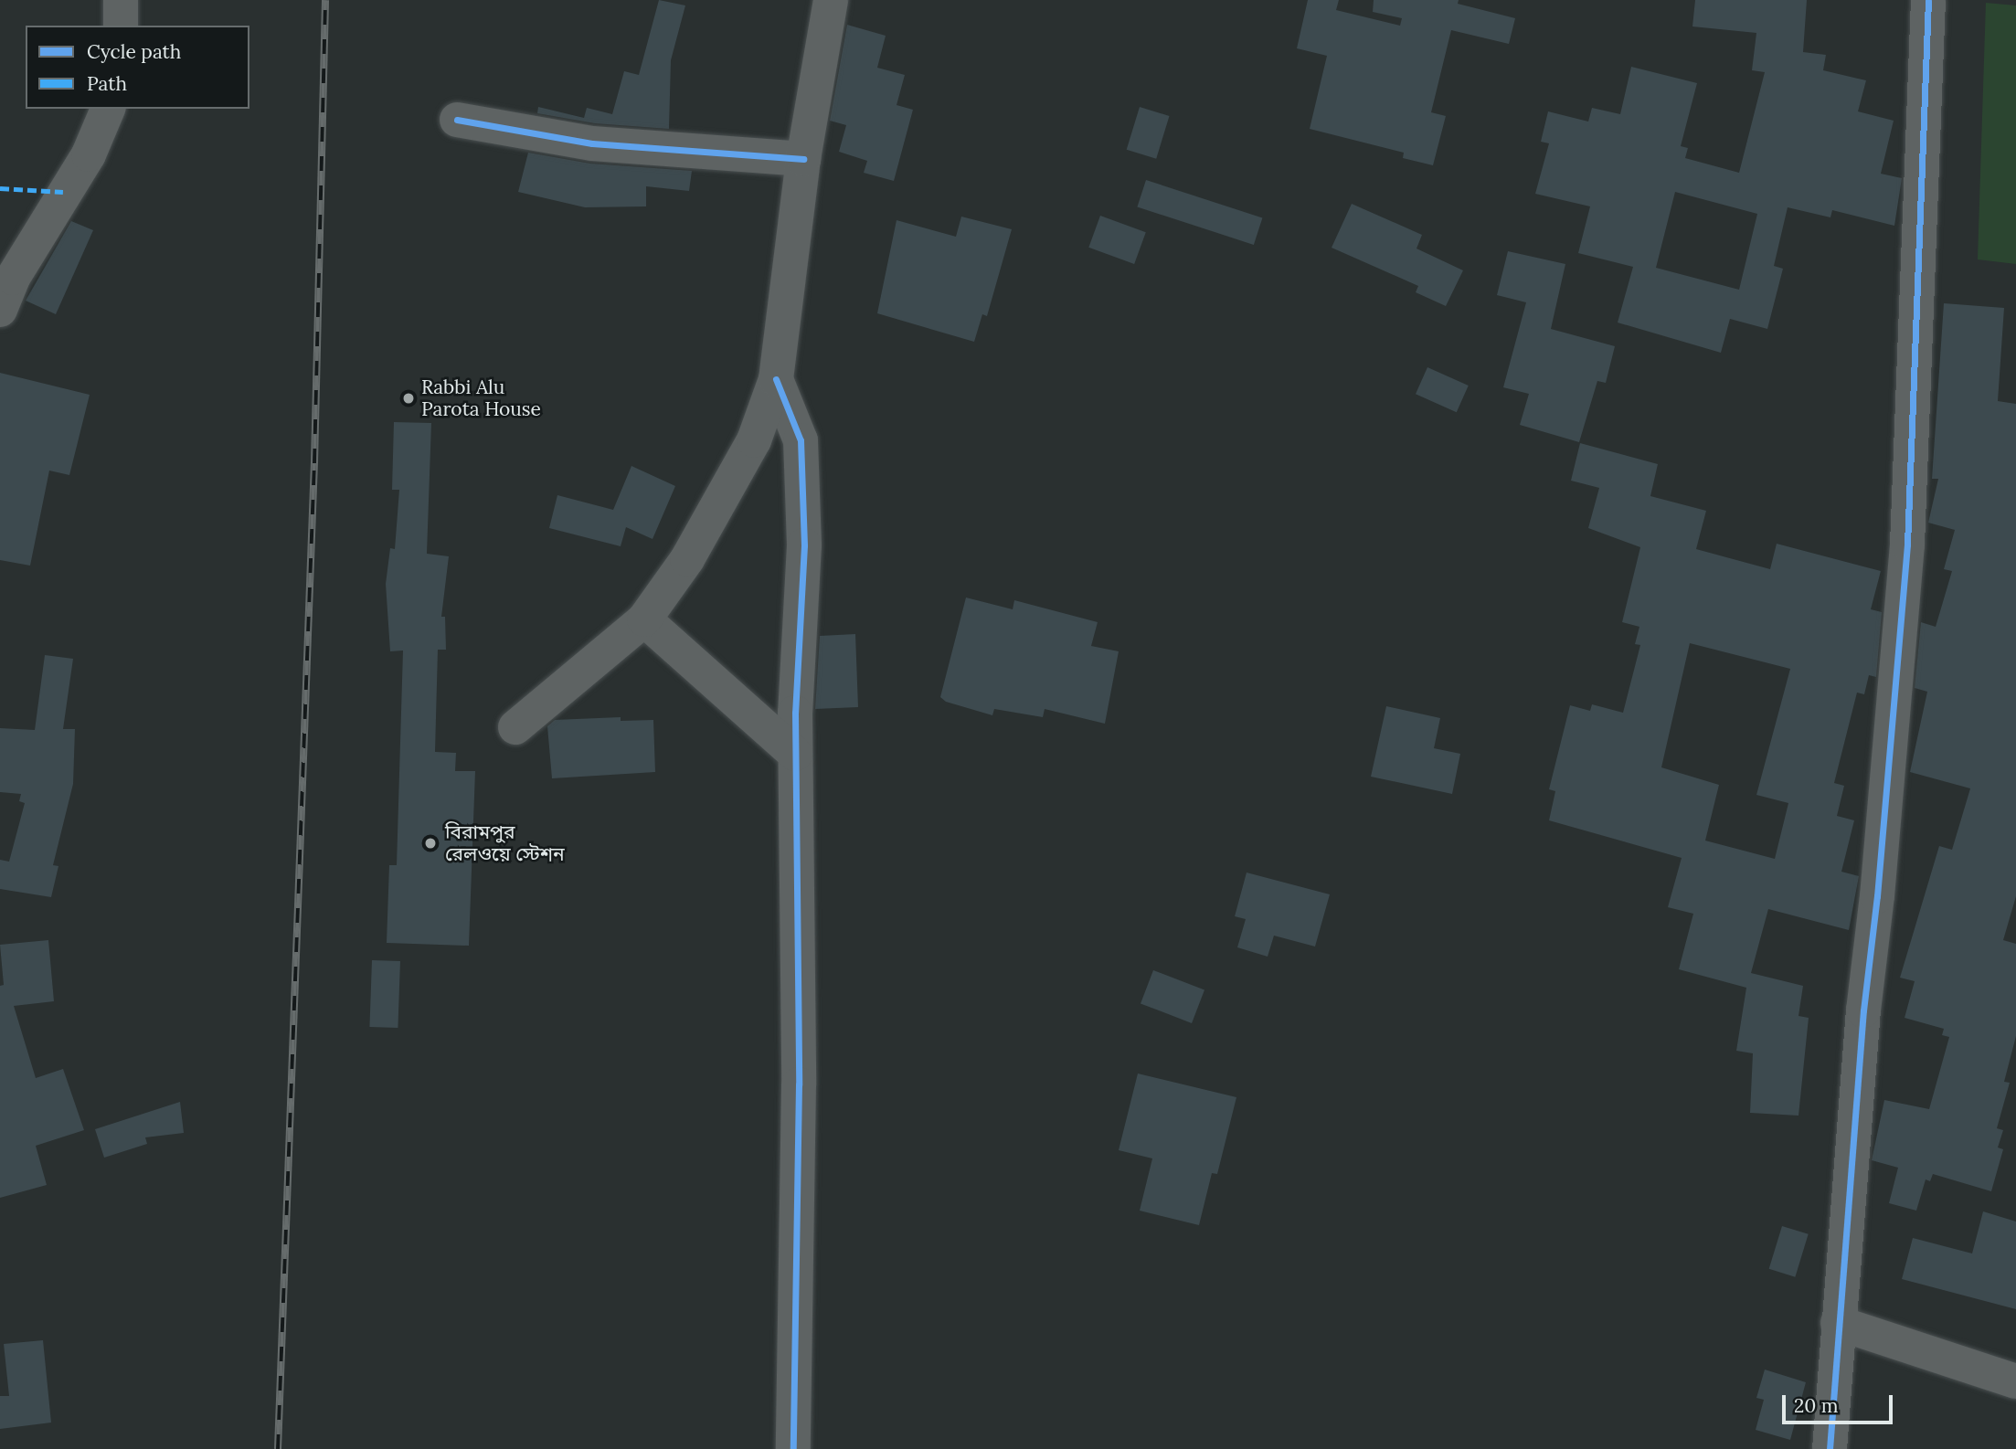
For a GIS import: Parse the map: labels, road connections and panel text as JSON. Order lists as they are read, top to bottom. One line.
{"places":["Rabbi Alu Parota House","বিরামপুর রেলওয়ে স্টেশন"],"legend":["Cycle path","Path"],"scale_bar":"20 m"}
